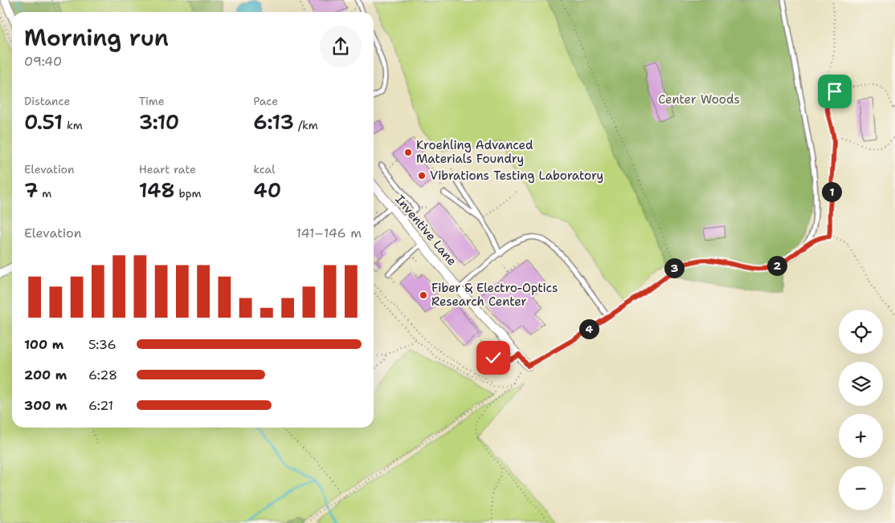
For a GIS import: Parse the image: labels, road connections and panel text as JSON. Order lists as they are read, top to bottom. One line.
{"streets":{"street":["Inventive Lane"]},"parks":["Center Woods"],"places":["Kroehling Advanced Materials Foundry","Vibrations Testing Laboratory","Fiber & Electro-Optics Research Center"],"page":{"heading":["Morning run","09:40"],"stats":[["Distance","0.51 km"],["Time","3:10"],["Pace","6:13 /km"],["Elevation","7 m"],["Heart rate","148 bpm"],["kcal","40"]],"pins":["1","2","3","4"],"chart":["Elevation","141–146 m"],"map_buttons":["+","−"],"list":[{"name":"100 m","note":"5:36"},{"name":"200 m","note":"6:28"},{"name":"300 m","note":"6:21"}]}}
